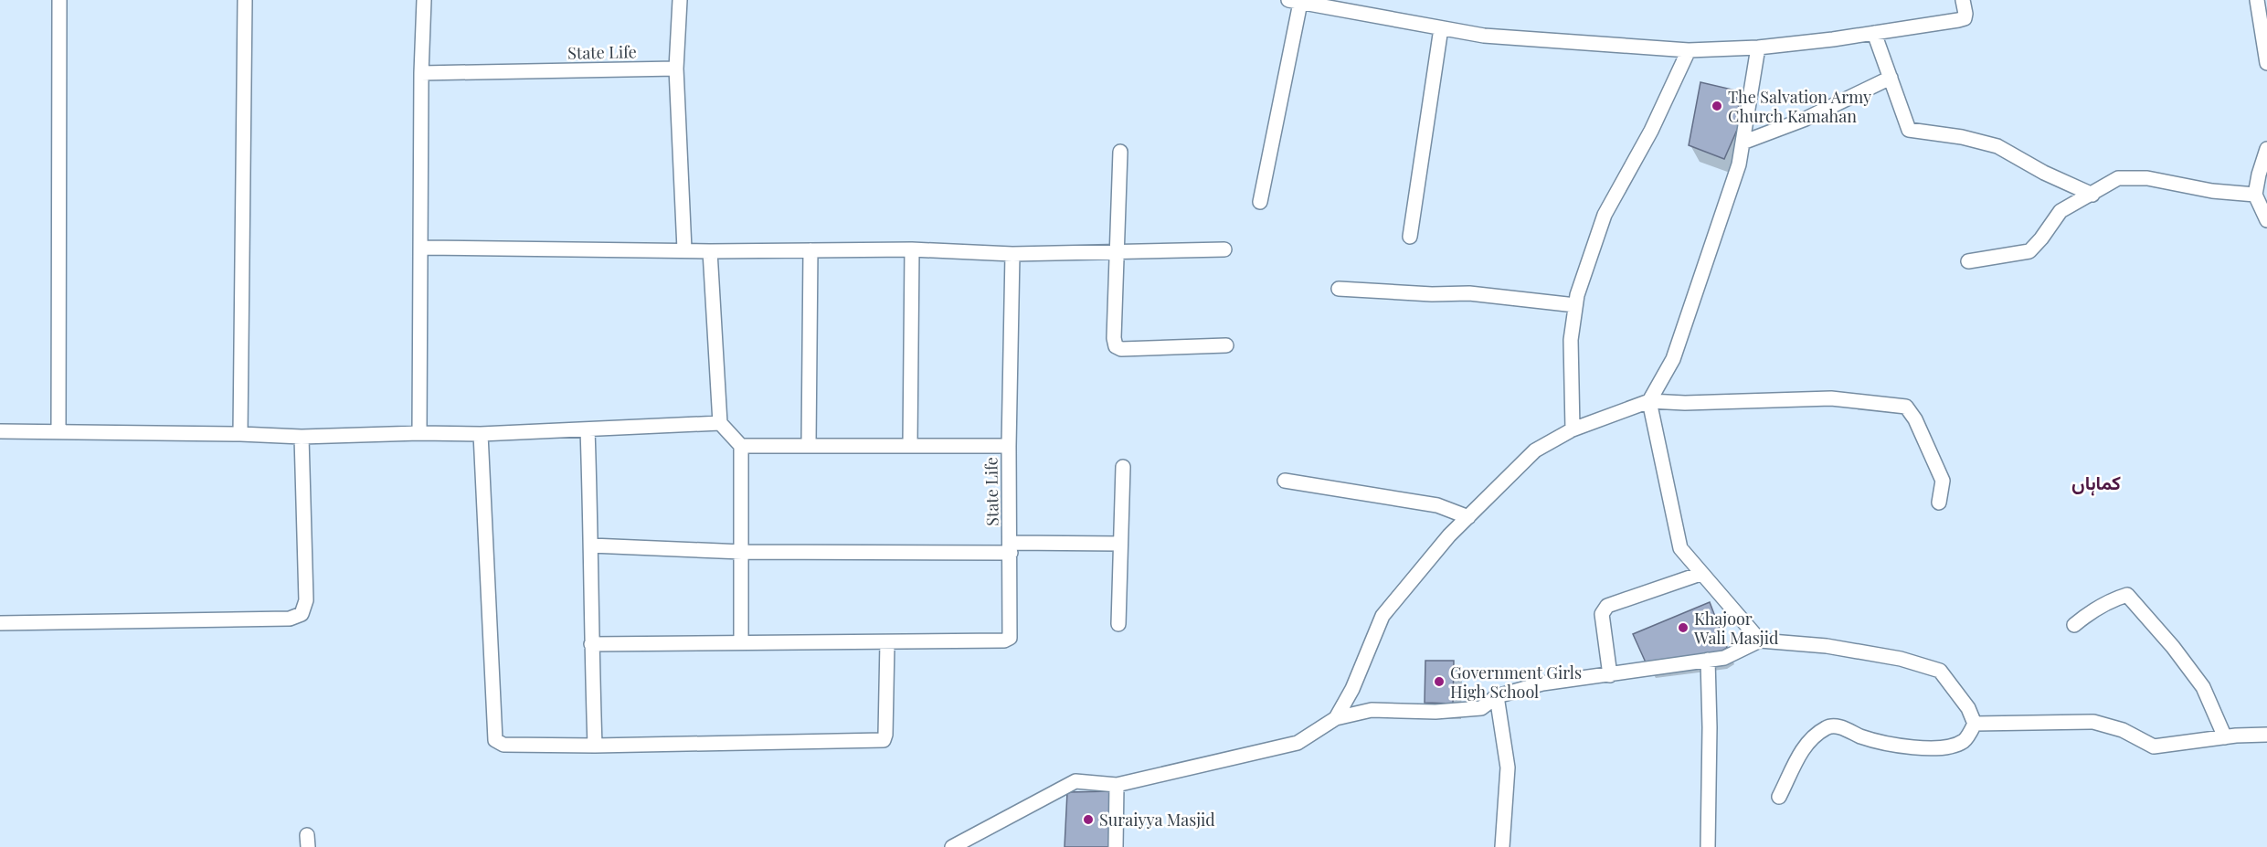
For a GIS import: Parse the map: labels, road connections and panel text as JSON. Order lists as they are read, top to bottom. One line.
{"streets":{"street":["State Life"]},"districts":["کماہاں"],"places":["The Salvation Army Church Kamahan","Khajoor Wali Masjid","Government Girls High School","Suraiyya Masjid"]}
